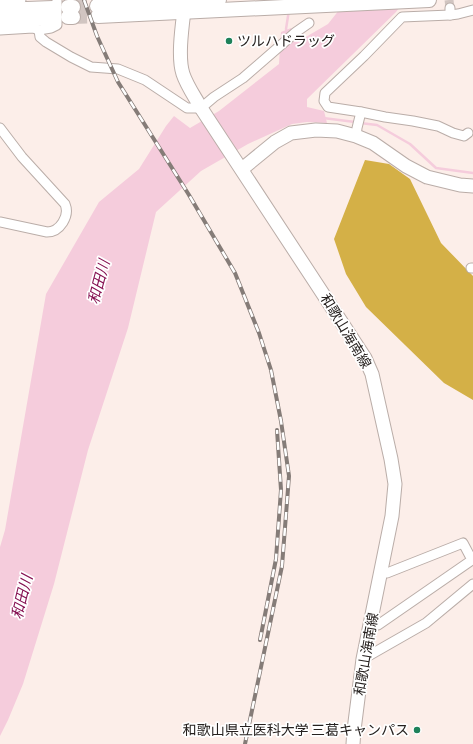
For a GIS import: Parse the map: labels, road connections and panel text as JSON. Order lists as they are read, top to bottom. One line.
{"streets":{"main road":["和歌山海南線"]},"water":["和田川"],"places":["ツルハドラッグ","和歌山県立医科大学 三葛キャンパス"]}
